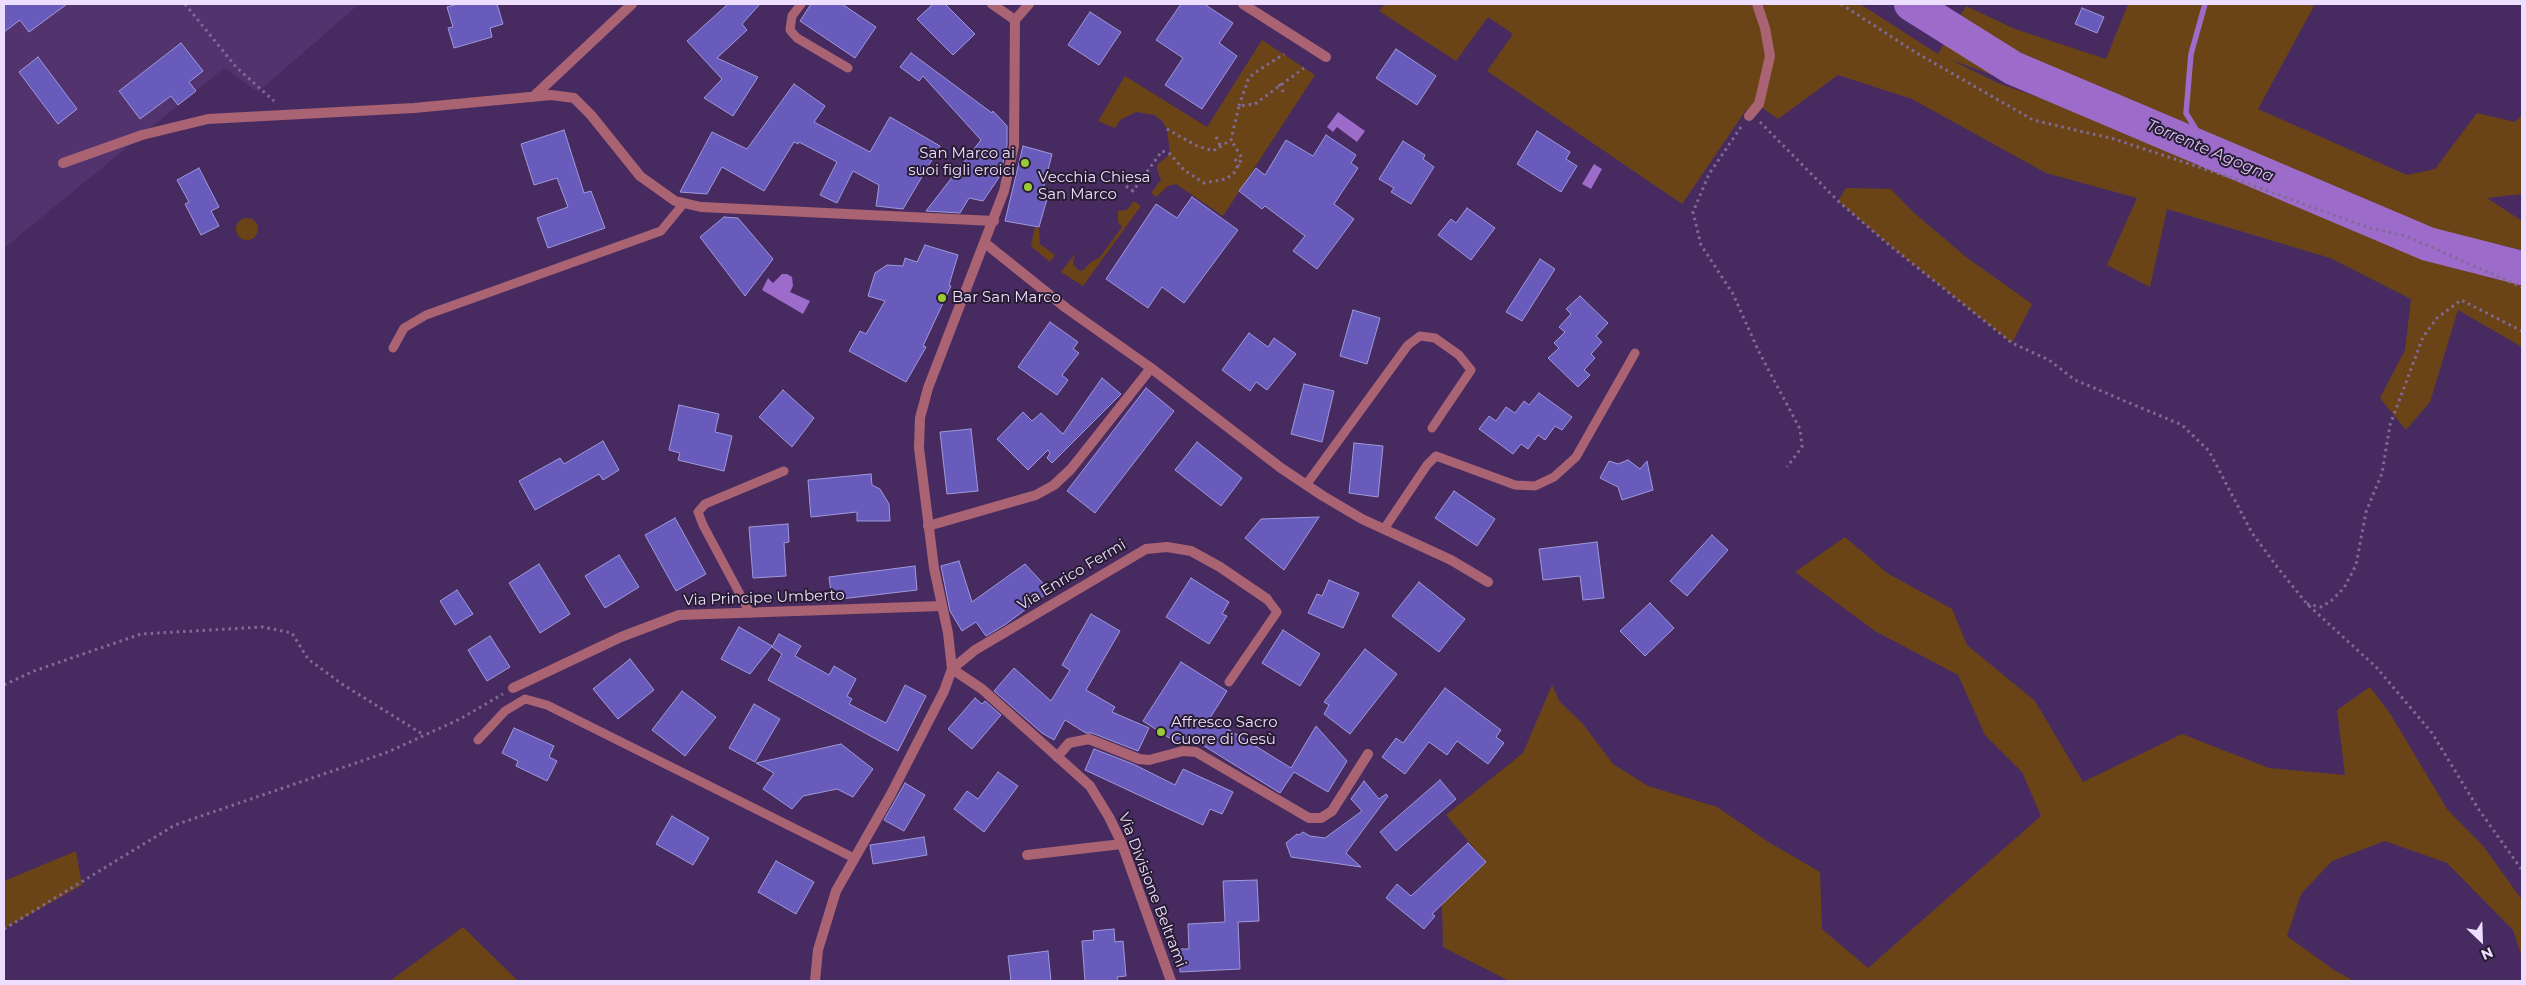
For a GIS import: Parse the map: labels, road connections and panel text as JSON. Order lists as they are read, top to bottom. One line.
{"streets":{"street":["Via Enrico Fermi","Via Principe Umberto","Via Divisione Beltrami"]},"crossings":[["Via Enrico Fermi","Via Divisione Beltrami"]],"water":["Torrente Agogna"],"places":["San Marco ai suoi figli eroici","Vecchia Chiesa San Marco","Bar San Marco","Affresco Sacro Cuore di Gesù"],"north":"bottom right"}
